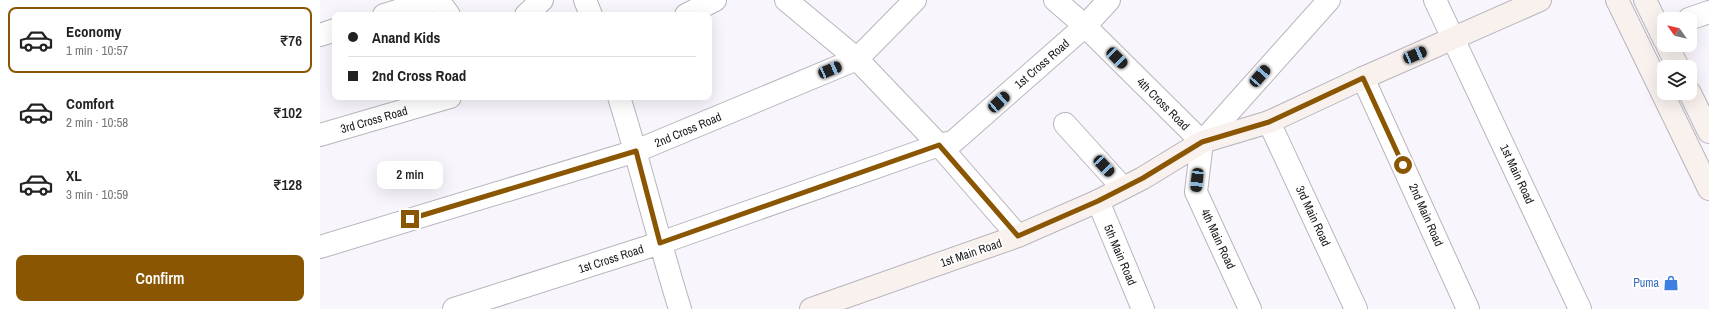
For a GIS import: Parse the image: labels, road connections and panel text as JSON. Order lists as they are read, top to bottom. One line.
{"streets":{"street":["1st Cross Road","4th Cross Road","3rd Cross Road","2nd Cross Road","1st Main Road","2nd Main Road","3rd Main Road","4th Main Road","5th Main Road"]},"crossings":[["1st Cross Road","4th Cross Road"],["4th Cross Road","1st Main Road"],["4th Cross Road","4th Main Road"],["1st Main Road","2nd Main Road"],["1st Main Road","3rd Main Road"],["1st Main Road","4th Main Road"],["1st Main Road","5th Main Road"]],"places":{"shop":["Puma"]},"north":"top left","page":{"list":[{"name":"Economy","note":"1 min · 10:57","value":"₹76"},{"name":"Comfort","note":"2 min · 10:58","value":"₹102"},{"name":"XL","note":"3 min · 10:59","value":"₹128"}],"banner":["Anand Kids","2nd Cross Road"],"bubble":"2 min","buttons":"Confirm"}}
